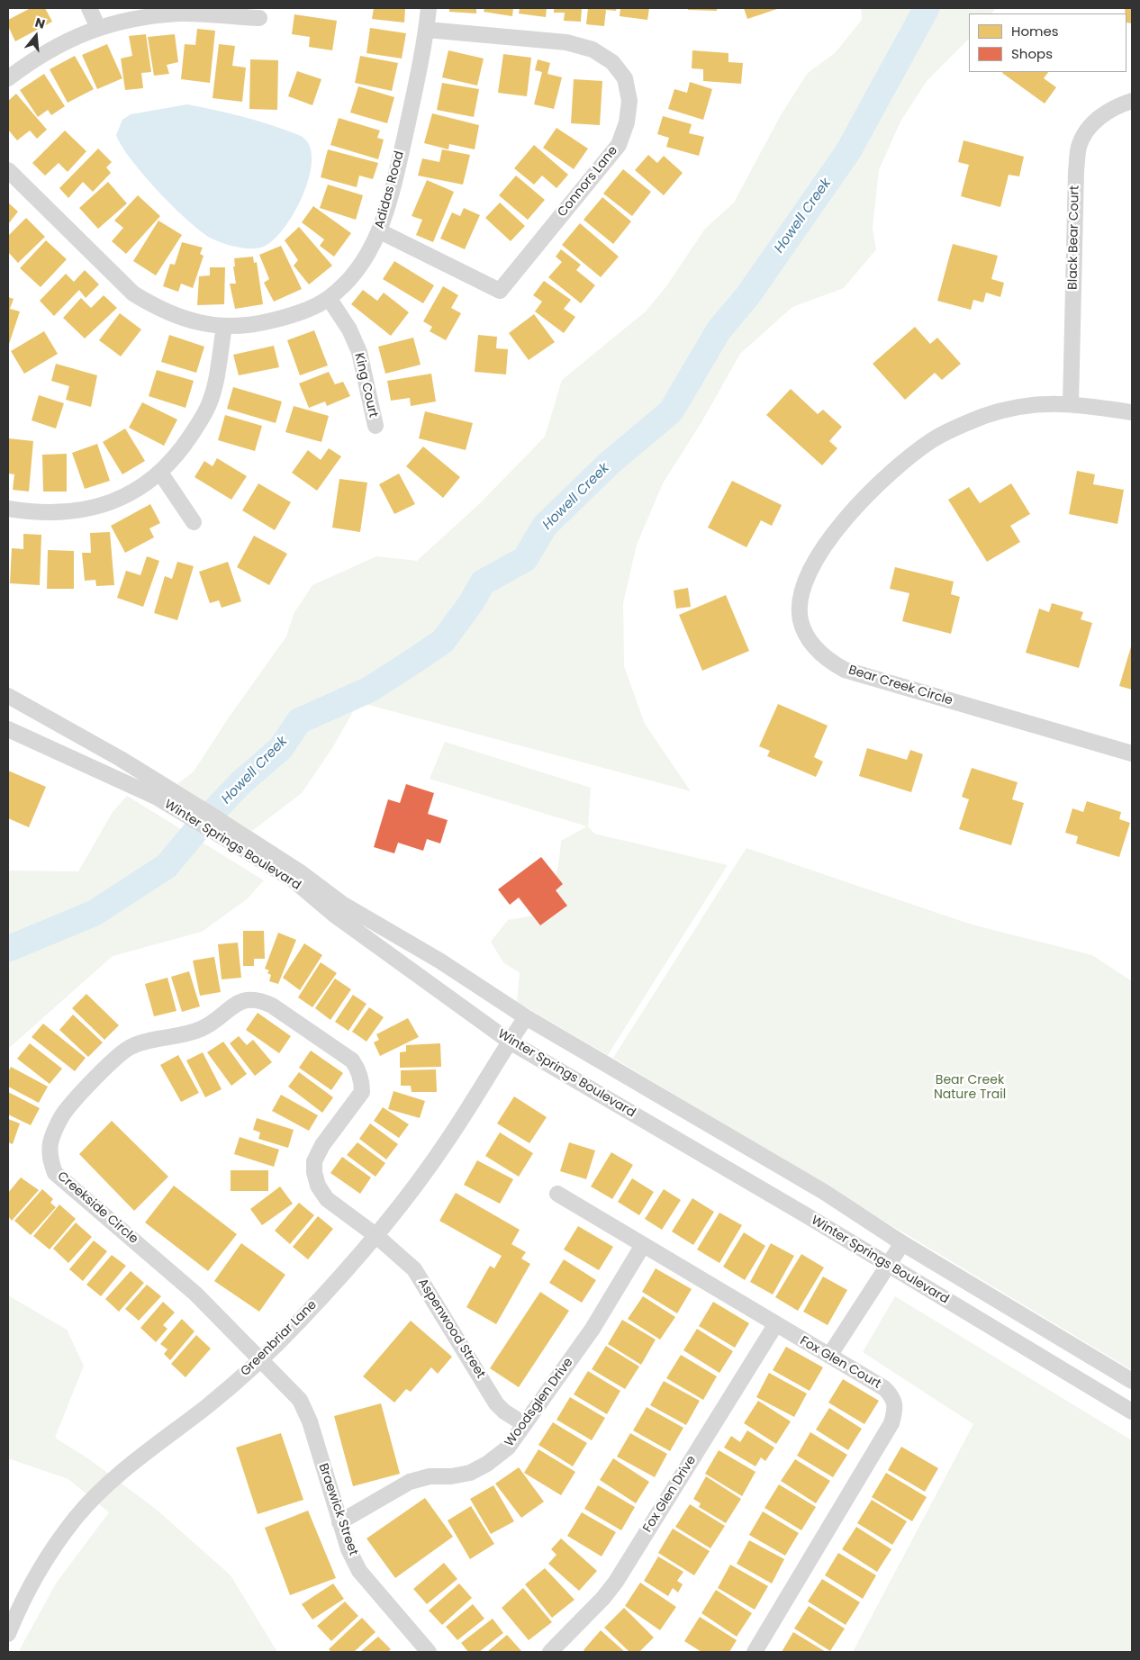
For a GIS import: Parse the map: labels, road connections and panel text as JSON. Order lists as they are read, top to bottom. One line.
{"streets":{"street":["Connors Lane","Adidas Road","Black Bear Court","King Court","Bear Creek Circle","Winter Springs Boulevard","Creekside Circle","Aspenwood Street","Greenbriar Lane","Fox Glen Court","Woodsglen Drive","Fox Glen Drive","Braewick Street"]},"crossings":[["Connors Lane","Adidas Road"],["Adidas Road","King Court"],["Black Bear Court","Bear Creek Circle"],["Winter Springs Boulevard","Greenbriar Lane"],["Creekside Circle","Aspenwood Street"],["Creekside Circle","Greenbriar Lane"],["Creekside Circle","Braewick Street"],["Aspenwood Street","Greenbriar Lane"],["Aspenwood Street","Woodsglen Drive"],["Greenbriar Lane","Braewick Street"],["Fox Glen Court","Woodsglen Drive"],["Fox Glen Court","Fox Glen Drive"],["Woodsglen Drive","Braewick Street"]],"water":["Howell Creek"],"parks":["Bear Creek Nature Trail"],"legend":["Homes","Shops"],"north":"top"}
